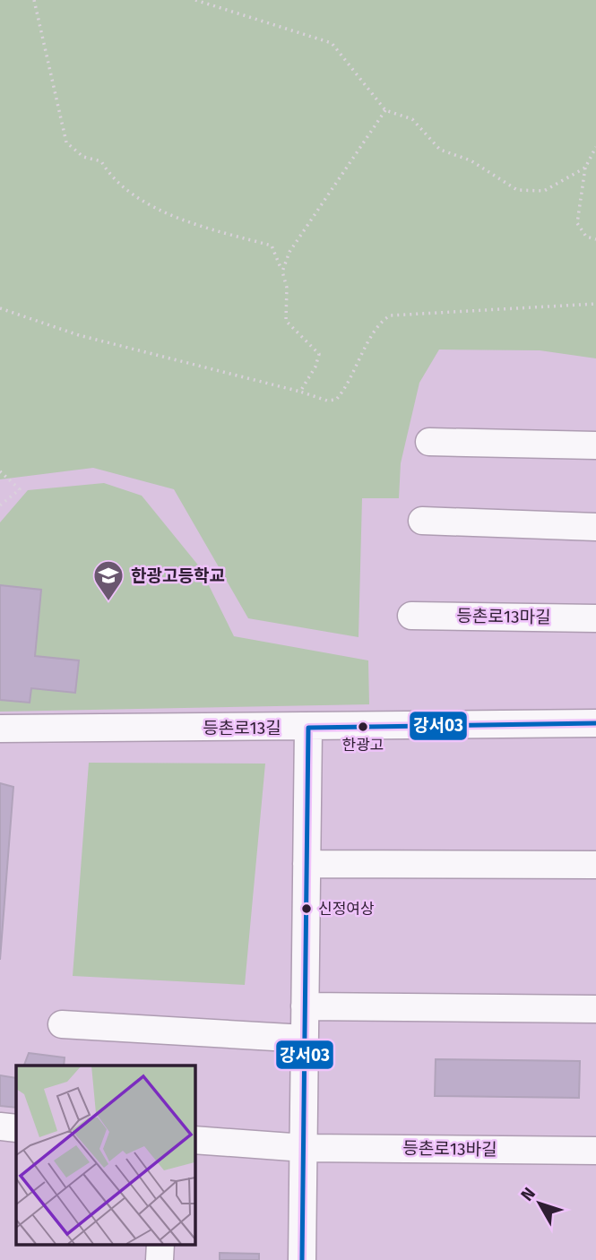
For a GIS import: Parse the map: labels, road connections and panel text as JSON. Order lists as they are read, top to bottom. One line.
{"streets":{"street":["등촌로13마길","등촌로13길","등촌로13바길"]},"places":{"school or university":["한광고등학교"],"other":["한광고","신정여상"]},"lines":["transit line 강서03"],"north":"top left"}
